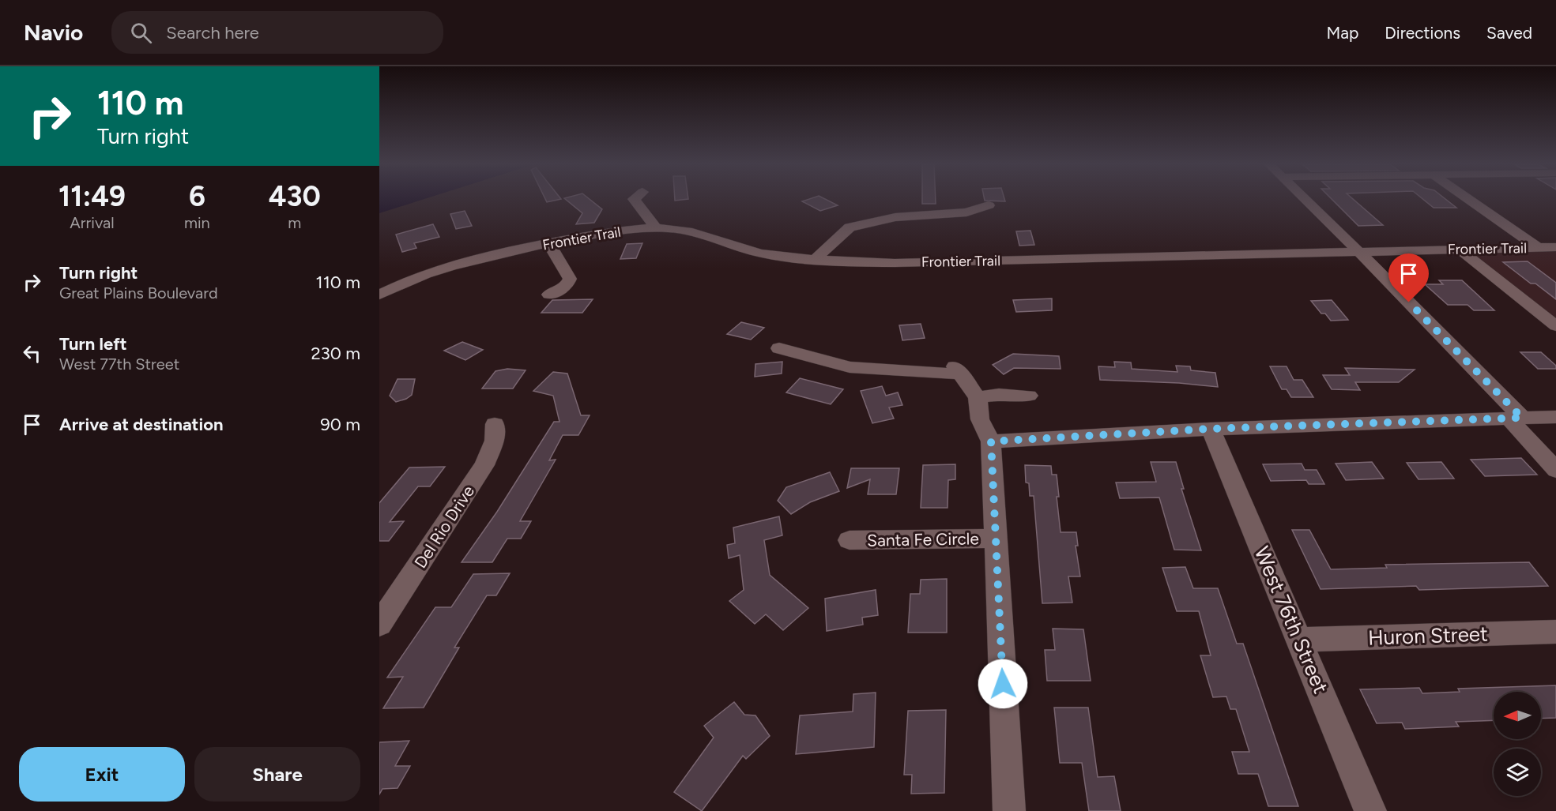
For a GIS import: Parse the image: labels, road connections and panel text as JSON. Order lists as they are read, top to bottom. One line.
{"streets":{"street":["Frontier Trail","Del Rio Drive","Santa Fe Circle","West 76th Street","Huron Street"]},"crossings":[["West 76th Street","Huron Street"]],"north":"left","page":{"header":"Navio","search":"Search here","nav":["Map","Directions","Saved"],"turn":["110 m","Turn right"],"eta":["11:49","Arrival","6","min","430","m"],"list":[{"name":"Turn right","note":"Great Plains Boulevard","value":"110 m"},{"name":"Turn left","note":"West 77th Street","value":"230 m"},{"name":"Arrive at destination","value":"90 m"}],"buttons":["Exit","Share"]}}
